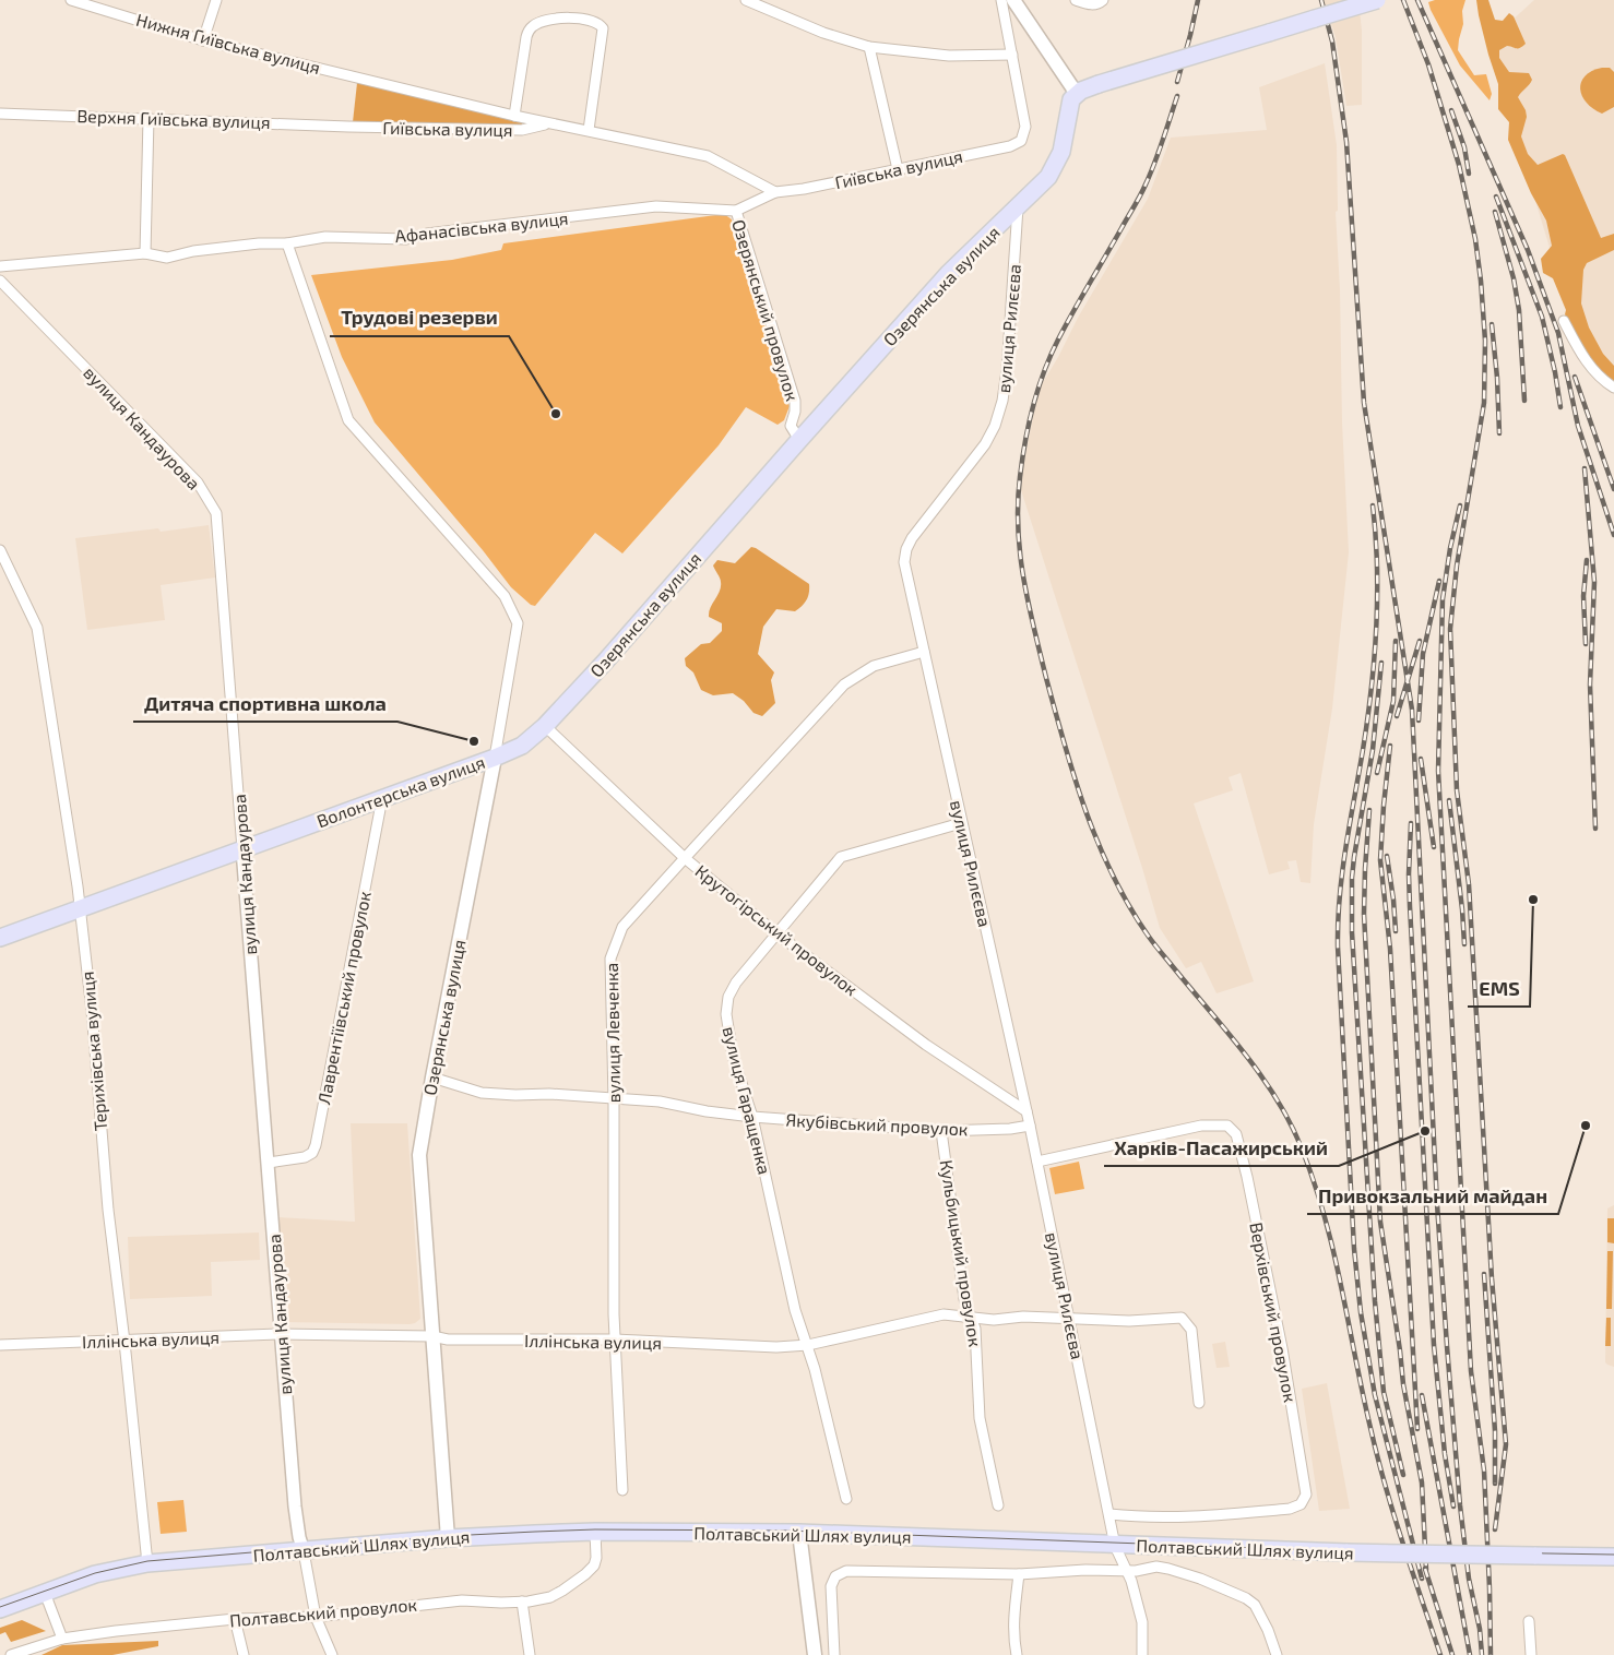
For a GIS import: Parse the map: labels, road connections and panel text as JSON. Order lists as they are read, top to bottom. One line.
{"streets":{"main road":["Озерянська вулиця","Волонтерська вулиця","Полтавський Шлях вулиця"],"street":["Нижня Гиївська вулиця","Верхня Гиївська вулиця","Гиївська вулиця","Афанасівська вулиця","Озерянський провулок","вулиця Рилєєва","вулиця Кандаурова","Крутогірський провулок","Лаврентіївський провулок","вулиця Левченка","Терихівська вулиця","вулиця Гаращенка","Якубівський провулок","Кульбицький провулок","Верхівський провулок","Іллінська вулиця","Полтавський провулок"]},"crossings":[["Нижня Гиївська вулиця","Гиївська вулиця"],["Верхня Гиївська вулиця","Гиївська вулиця"],["Гиївська вулиця","Афанасівська вулиця"],["Гиївська вулиця","Озерянський провулок"],["Афанасівська вулиця","Озерянський провулок"],["Афанасівська вулиця","Волонтерська вулиця"],["Озерянська вулиця","Озерянський провулок"],["Озерянська вулиця","вулиця Рилєєва"],["Озерянська вулиця","Волонтерська вулиця"],["Озерянська вулиця","Крутогірський провулок"],["Озерянська вулиця","Якубівський провулок"],["Озерянська вулиця","Іллінська вулиця"],["Озерянська вулиця","Полтавський Шлях вулиця"],["вулиця Рилєєва","Крутогірський провулок"],["вулиця Рилєєва","вулиця Левченка"],["вулиця Рилєєва","вулиця Гаращенка"],["вулиця Рилєєва","Якубівський провулок"],["вулиця Рилєєва","Верхівський провулок"],["вулиця Рилєєва","Іллінська вулиця"],["вулиця Рилєєва","Полтавський Шлях вулиця"],["вулиця Кандаурова","Волонтерська вулиця"],["вулиця Кандаурова","Лаврентіївський провулок"],["вулиця Кандаурова","Іллінська вулиця"],["вулиця Кандаурова","Полтавський Шлях вулиця"],["Волонтерська вулиця","Лаврентіївський провулок"],["Волонтерська вулиця","Терихівська вулиця"],["Крутогірський провулок","вулиця Левченка"],["Крутогірський провулок","вулиця Гаращенка"],["вулиця Левченка","Якубівський провулок"],["вулиця Левченка","Іллінська вулиця"],["Терихівська вулиця","Іллінська вулиця"],["Терихівська вулиця","Полтавський Шлях вулиця"],["вулиця Гаращенка","Якубівський провулок"],["вулиця Гаращенка","Іллінська вулиця"],["Якубівський провулок","Кульбицький провулок"],["Кульбицький провулок","Іллінська вулиця"],["Полтавський Шлях вулиця","Полтавський провулок"]],"places":["Трудові резерви","Дитяча спортивна школа","EMS","Привокзальний майдан","Харків-Пасажирський"]}
